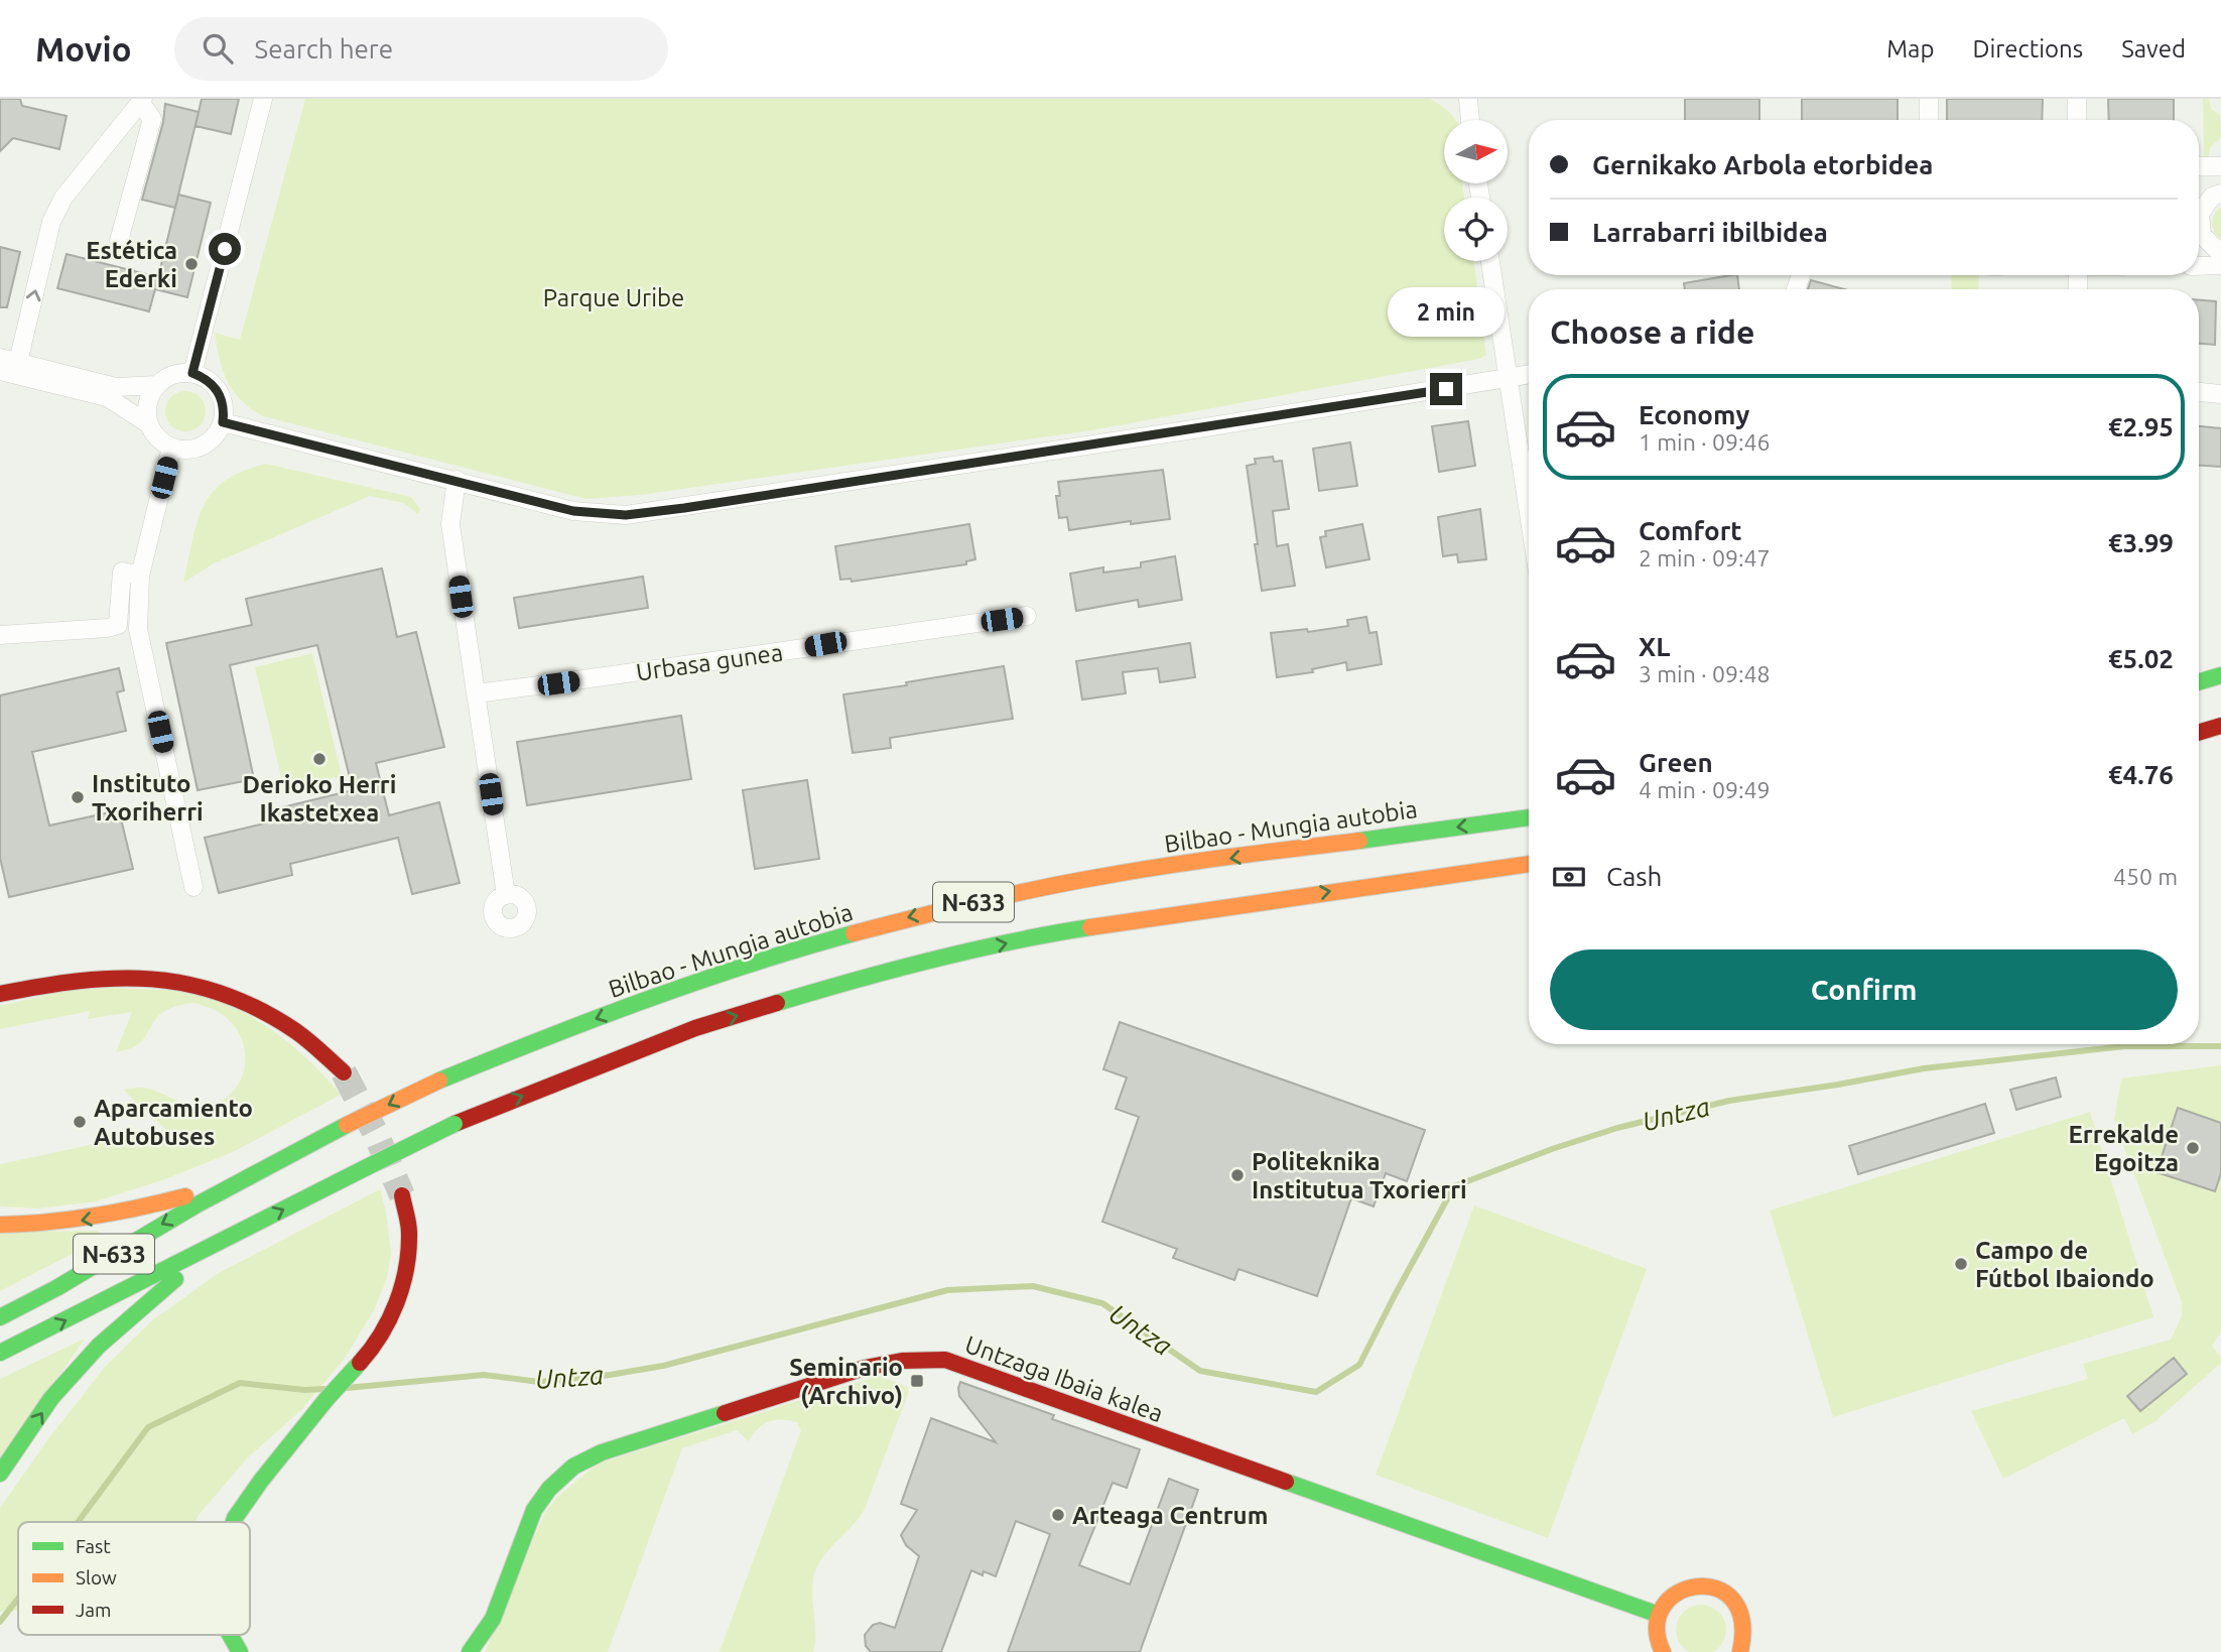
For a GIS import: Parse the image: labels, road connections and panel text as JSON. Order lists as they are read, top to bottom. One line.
{"streets":{"main road":["Bilbao - Mungia autobia","N-633","Untzaga Ibaia kalea"],"street":["Urbasa gunea"]},"water":["Untza"],"parks":["Parque Uribe"],"places":{"other":["Estética Ederki","Derioko Herri Ikastetxea","Instituto Txoriherri","Aparcamiento Autobuses","Errekalde Egoitza","Politeknika Institutua Txorierri","Campo de Fútbol Ibaiondo","Arteaga Centrum"],"transit":["Seminario (Archivo)"]},"legend":["Fast","Slow","Jam"],"north":"right","page":{"header":"Movio","search":"Search here","nav":["Map","Directions","Saved"],"banner":["Gernikako Arbola etorbidea","Larrabarri ibilbidea"],"bubble":"2 min","heading":"Choose a ride","list":[{"name":"Economy","note":"1 min · 09:46","value":"€2.95"},{"name":"Comfort","note":"2 min · 09:47","value":"€3.99"},{"name":"XL","note":"3 min · 09:48","value":"€5.02"},{"name":"Green","note":"4 min · 09:49","value":"€4.76"}],"pay":["Cash","450 m"],"buttons":"Confirm"}}
